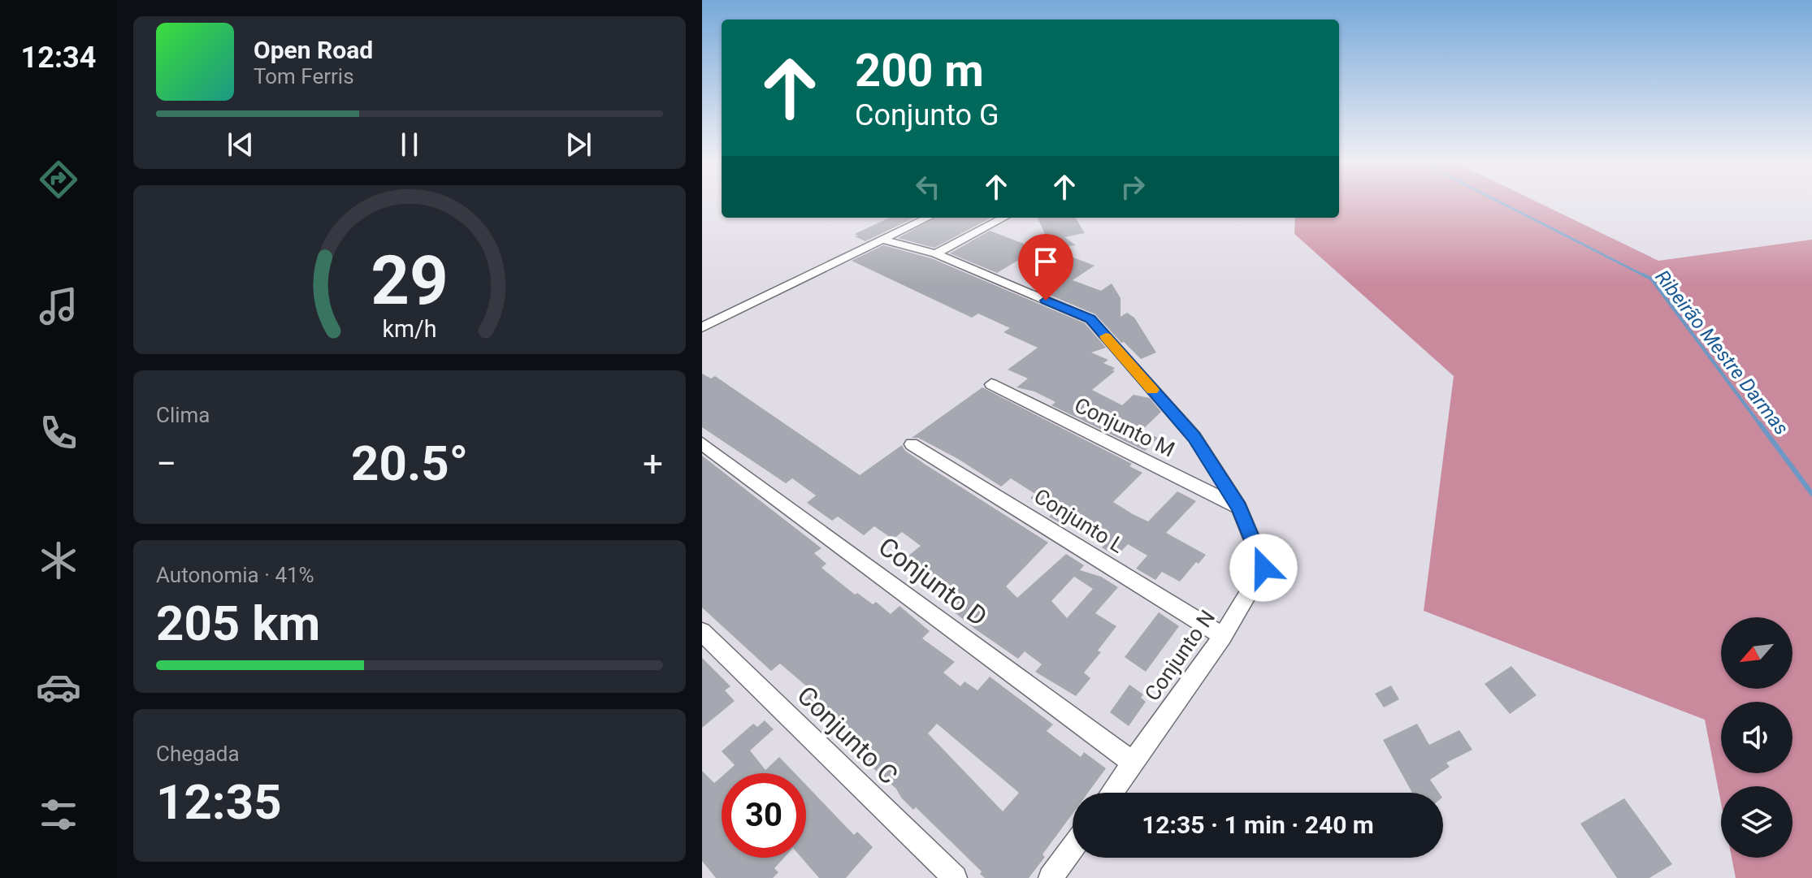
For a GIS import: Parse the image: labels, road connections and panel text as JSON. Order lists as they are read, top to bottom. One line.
{"streets":{"street":["Conjunto M","Conjunto L","Conjunto D","Conjunto N","Conjunto C"]},"crossings":[["Conjunto M","Conjunto N"],["Conjunto L","Conjunto N"],["Conjunto D","Conjunto N"]],"water":["Ribeirão Mestre Darmas"],"north":"bottom left","page":{"tabs":"12:34","turn":["200 m","Conjunto G"],"song":["Open Road","Tom Ferris"],"tile":["Clima",["Autonomia · 41%","205 km"],["Chegada","12:35"]],"heat":["−","20.5°","+"],"limit":"30","trip":"12:35 · 1 min · 240 m","gauge":["29","km/h"]}}
